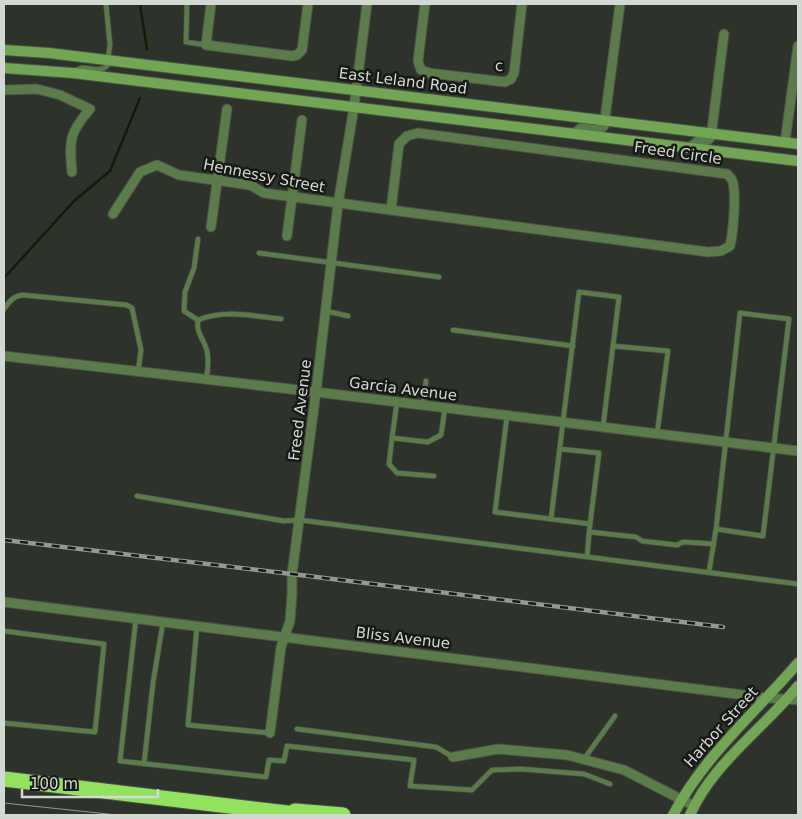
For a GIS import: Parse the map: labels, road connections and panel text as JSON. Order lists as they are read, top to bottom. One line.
{"streets":{"main road":["East Leland Road","Harbor Street"],"street":["c","Freed Circle","Hennessy Street","Garcia Avenue","Freed Avenue","Bliss Avenue"]},"crossings":[["East Leland Road","Freed Avenue"],["Freed Circle","Hennessy Street"],["Freed Circle","Freed Avenue"],["Hennessy Street","Freed Avenue"],["Garcia Avenue","Freed Avenue"],["Freed Avenue","Bliss Avenue"],["Bliss Avenue","Harbor Street"]],"scale_bar":"100 m"}
